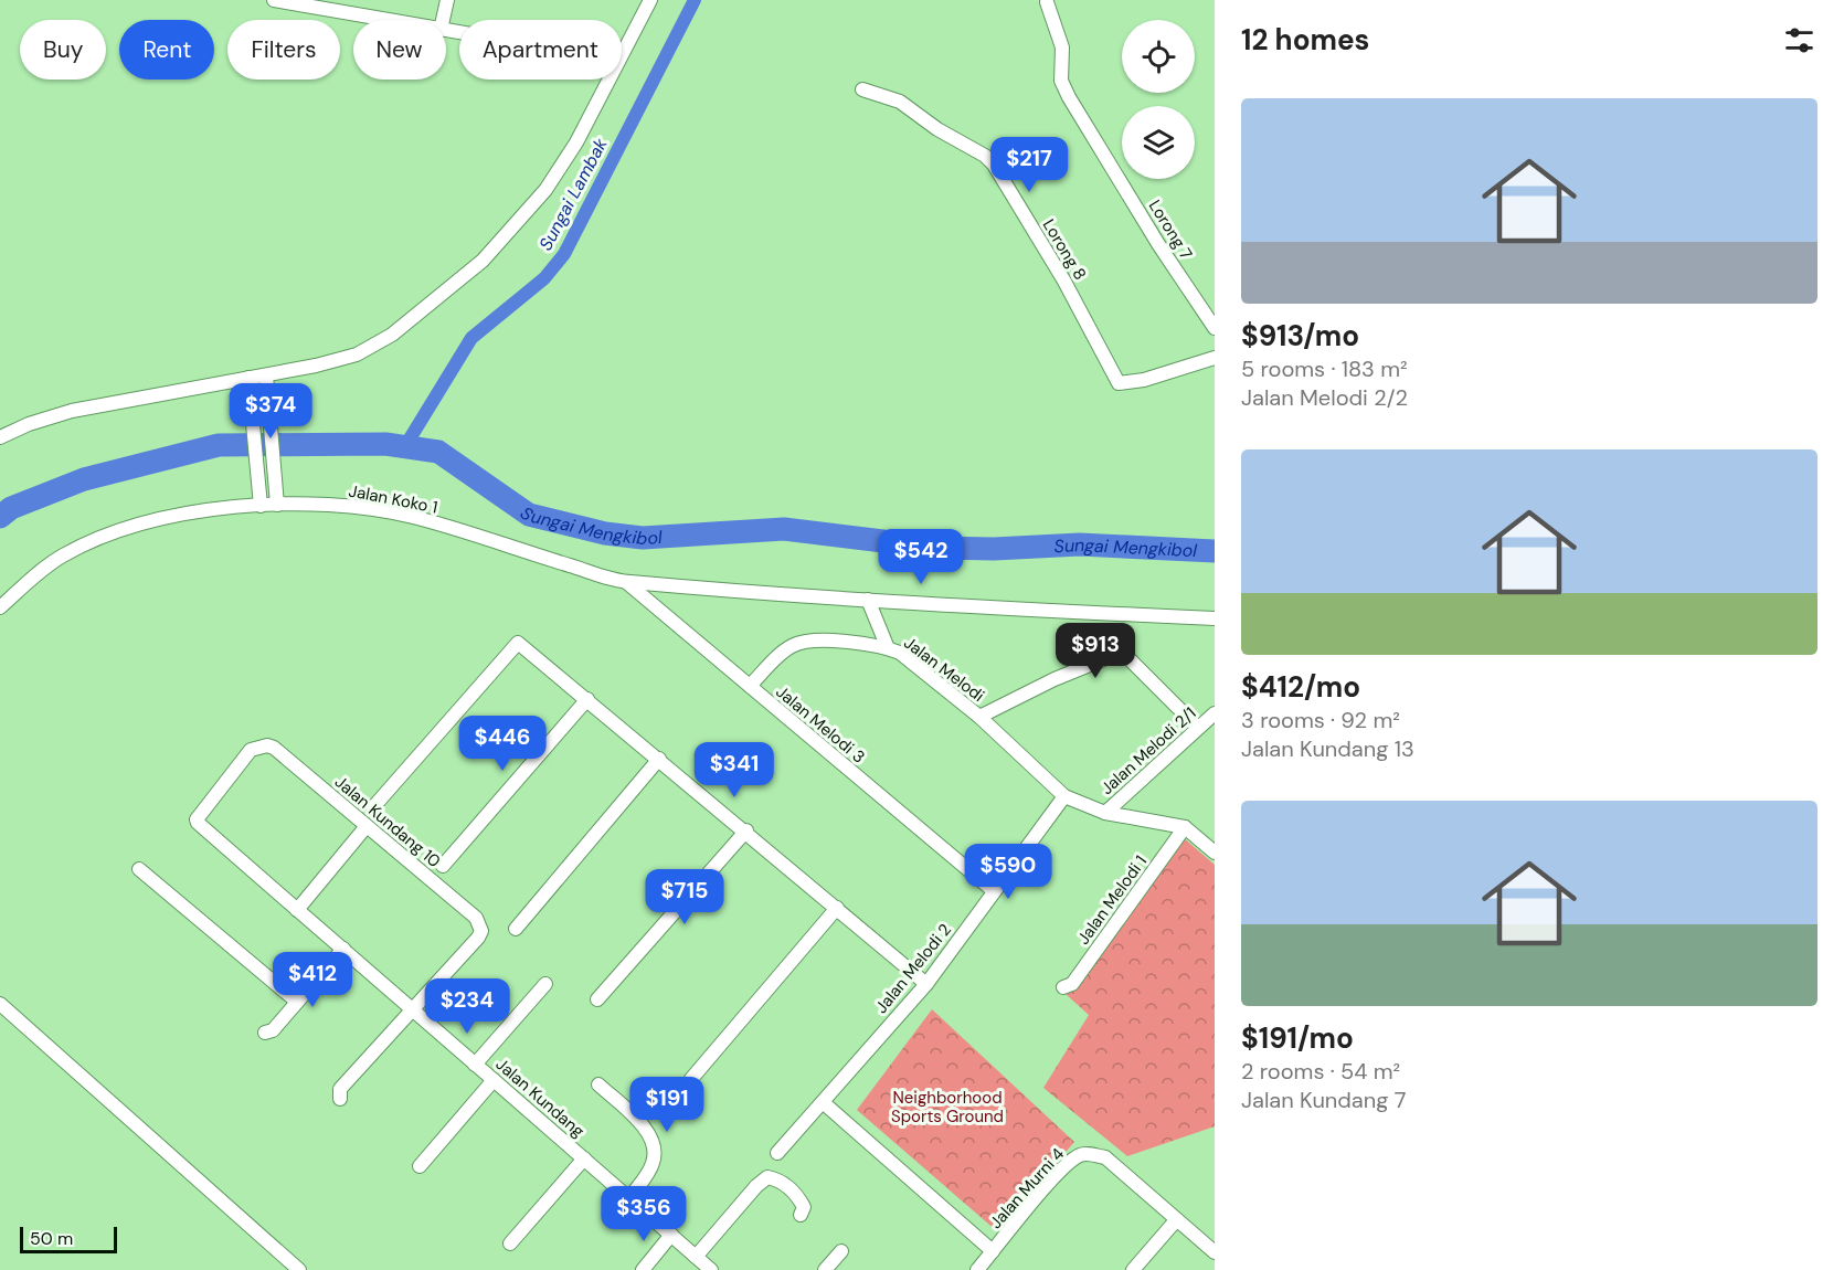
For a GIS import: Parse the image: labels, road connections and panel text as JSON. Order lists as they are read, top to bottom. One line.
{"streets":{"street":["Lorong 7","Lorong 8","Jalan Koko 1","Jalan Melodi","Jalan Melodi 3","Jalan Melodi 2/1","Jalan Kundang 10","Jalan Melodi 1","Jalan Melodi 2","Jalan Kundang","Jalan Murni 4"]},"crossings":[["Jalan Koko 1","Jalan Melodi 3"],["Jalan Melodi","Jalan Melodi 3"],["Jalan Melodi","Jalan Melodi 2"],["Jalan Melodi 3","Jalan Melodi 2"],["Jalan Kundang 10","Jalan Kundang"]],"water":["Sungai Lambak","Sungai Mengkibol"],"parks":["Neighborhood Sports Ground"],"scale_bar":"50 m","page":{"heading":"12 homes","chip":["Buy","Rent","Filters","New","Apartment"],"list":[{"name":"$913/mo","note":"5 rooms · 183 m² · Jalan Melodi 2/2"},{"name":"$412/mo","note":"3 rooms · 92 m² · Jalan Kundang 13"},{"name":"$191/mo","note":"2 rooms · 54 m² · Jalan Kundang 7"}],"price":["$217","$374","$542","$913","$446","$341","$590","$715","$412","$234","$191","$356"],"scale":"50 m"}}
